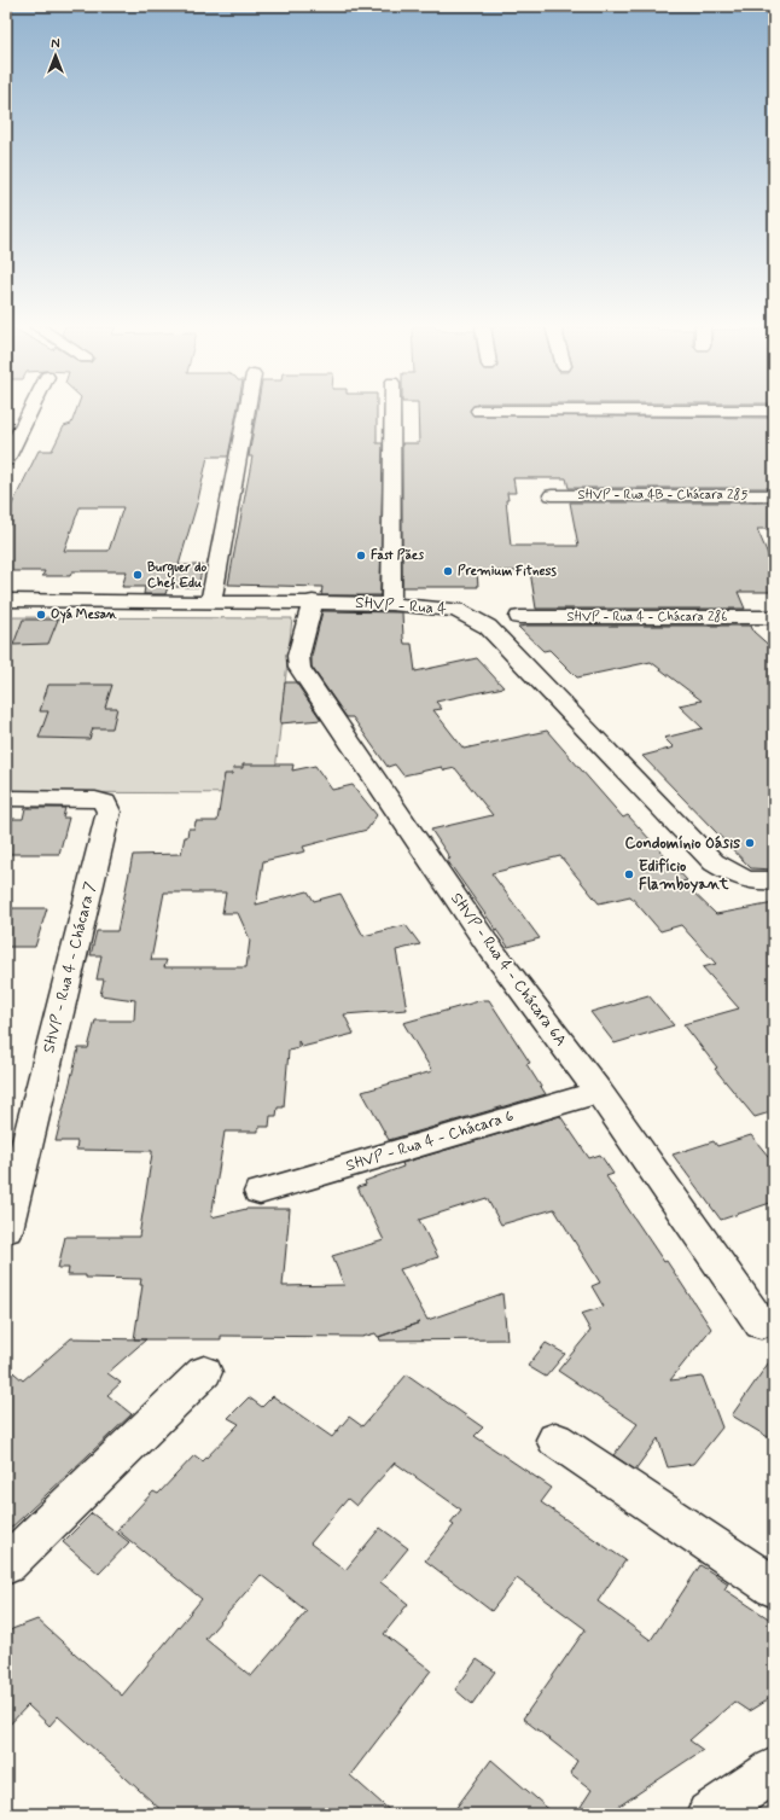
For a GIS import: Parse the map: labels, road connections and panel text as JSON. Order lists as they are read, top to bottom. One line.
{"streets":{"street":["SHVP - Rua 4B - Chácara 285","SHVP - Rua 4","SHVP - Rua 4 - Chácara 286","SHVP - Rua 4 - Chácara 7","SHVP - Rua 4 - Chácara 6A","SHVP - Rua 4 - Chácara 6"]},"crossings":[["SHVP - Rua 4","SHVP - Rua 4 - Chácara 6A"],["SHVP - Rua 4 - Chácara 6A","SHVP - Rua 4 - Chácara 6"]],"places":["Fast Pães","Premium Fitness","Burguer do Chef Edu","Oyá Mesan","Condomínio Oásis","Edifício Flamboyant"],"north":"top"}
